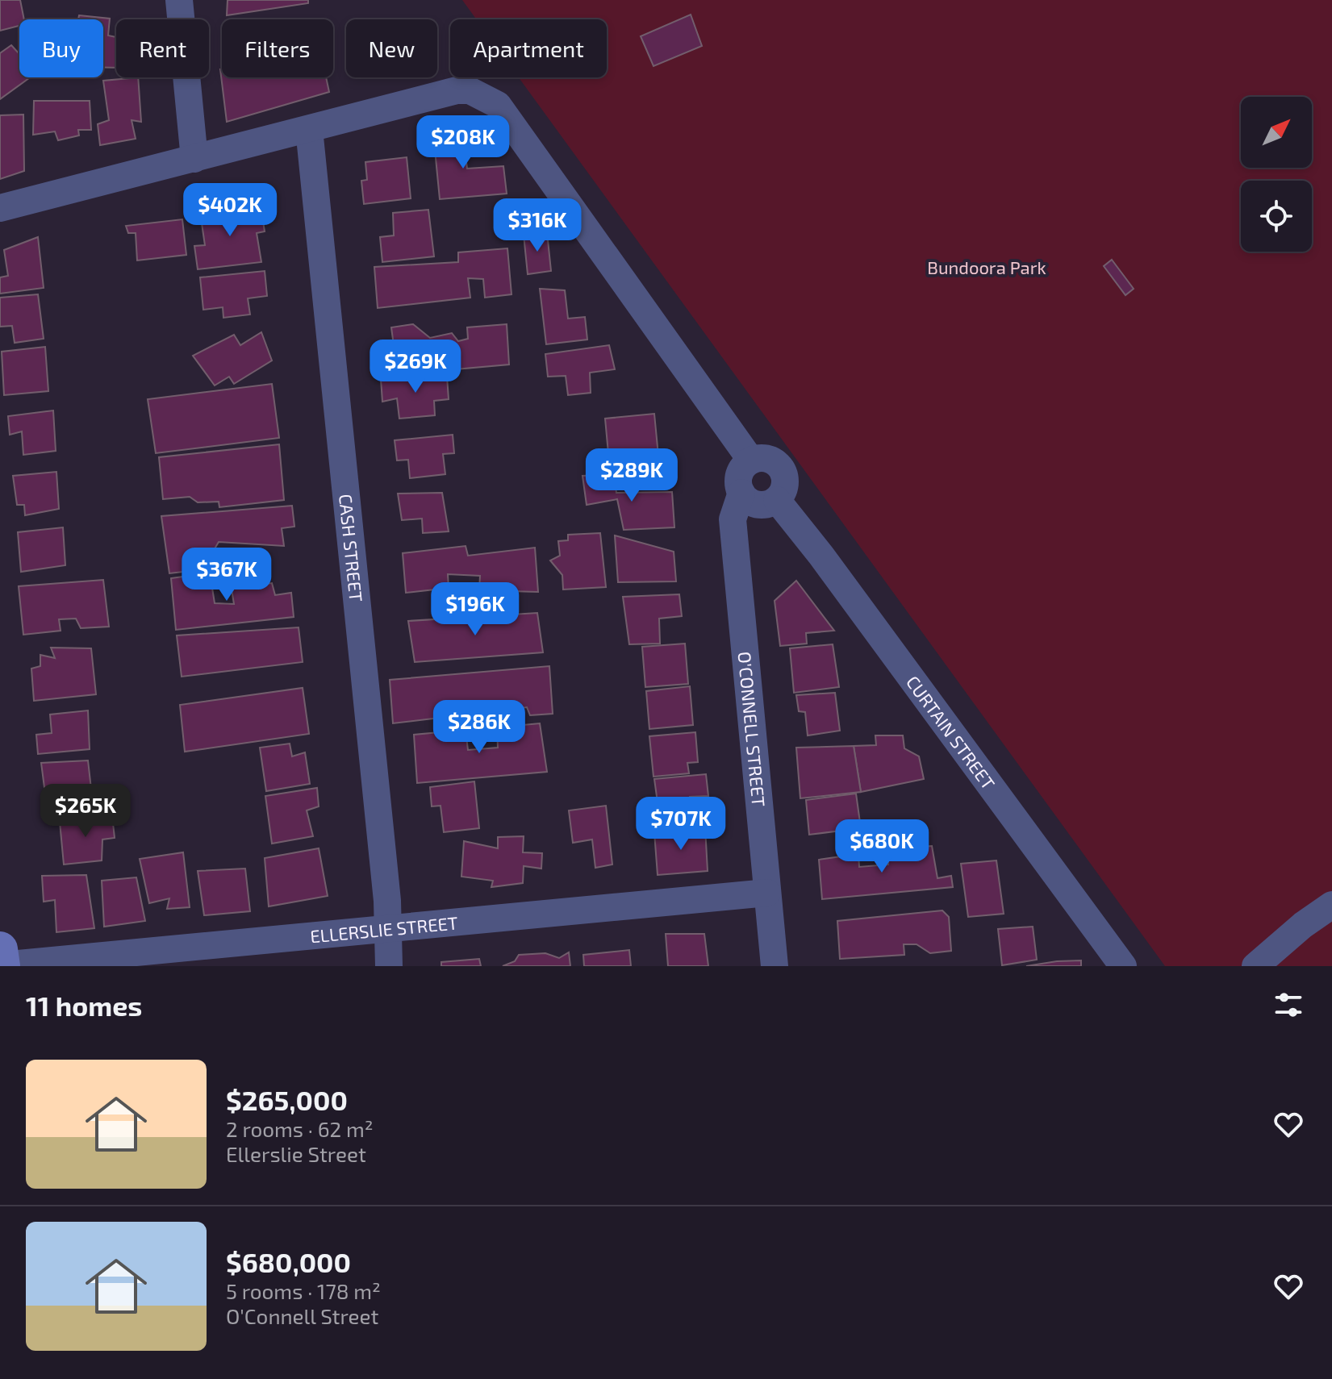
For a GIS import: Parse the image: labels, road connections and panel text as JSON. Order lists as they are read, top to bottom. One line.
{"streets":{"street":["CASH STREET","O'CONNELL STREET","CURTAIN STREET","ELLERSLIE STREET"]},"crossings":[["CASH STREET","ELLERSLIE STREET"],["O'CONNELL STREET","CURTAIN STREET"],["O'CONNELL STREET","ELLERSLIE STREET"]],"parks":["Bundoora Park"],"north":"top right","page":{"chip":["Buy","Rent","Filters","New","Apartment"],"price":["$208K","$402K","$316K","$269K","$289K","$367K","$196K","$286K","$265K","$707K","$680K"],"heading":"11 homes","list":[{"name":"$265,000","note":"2 rooms · 62 m² · Ellerslie Street"},{"name":"$680,000","note":"5 rooms · 178 m² · O'Connell Street"}]}}
